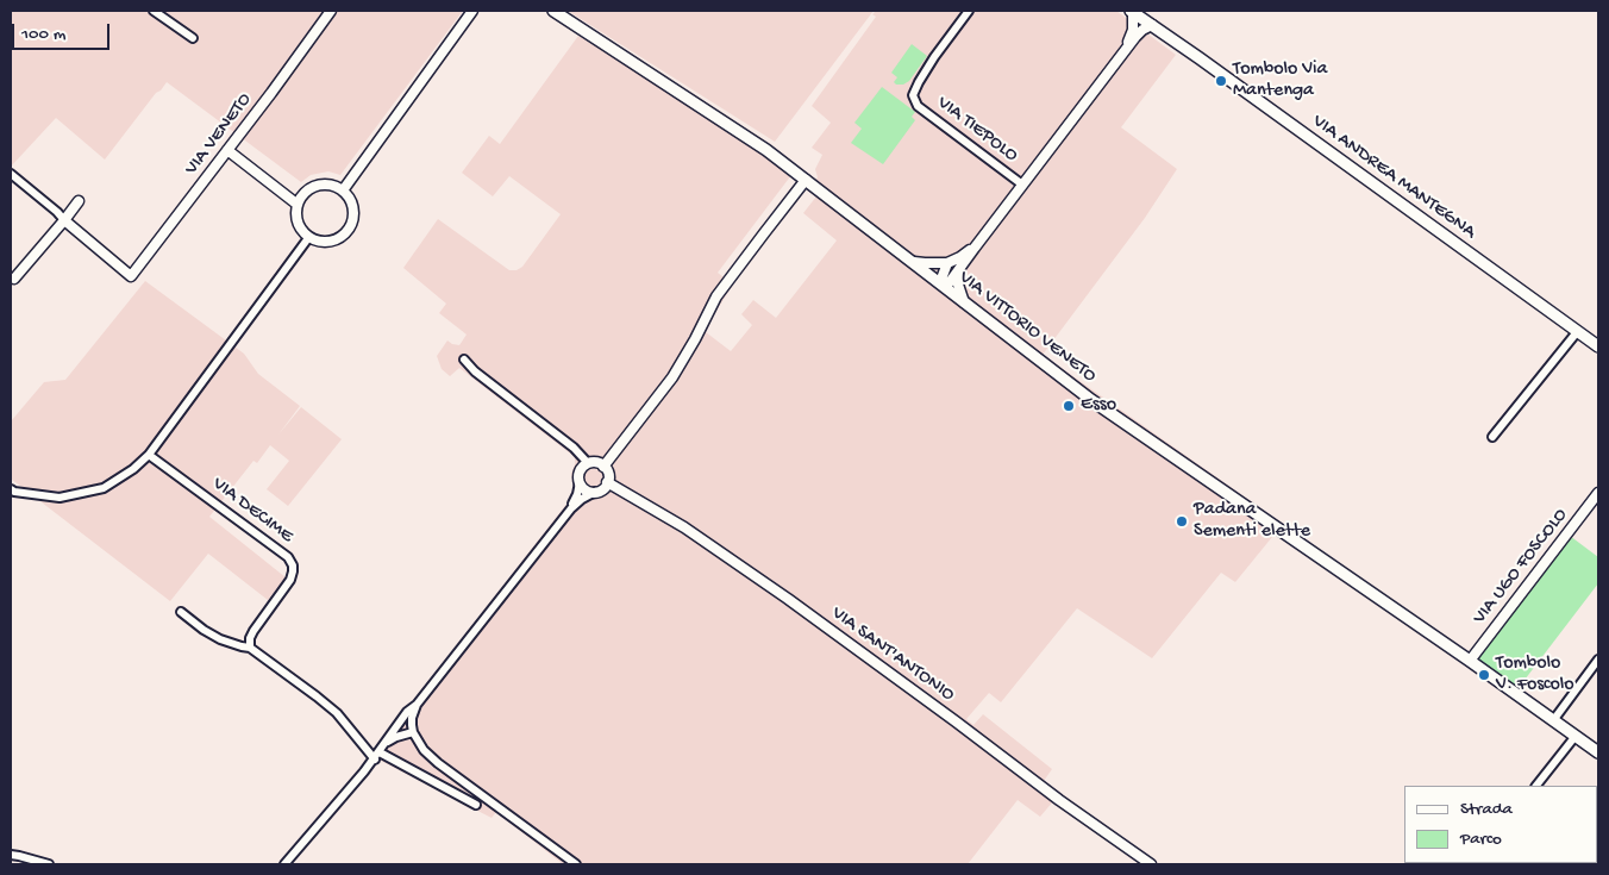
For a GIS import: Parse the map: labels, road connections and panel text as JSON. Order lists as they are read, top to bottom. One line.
{"streets":{"main road":["VIA ANDREA MANTEGNA","VIA VITTORIO VENETO"],"street":["VIA TIEPOLO","VIA VENETO","VIA DECIME","VIA UGO FOSCOLO","VIA SANT'ANTONIO"]},"crossings":[["VIA TIEPOLO","VIA ANDREA MANTEGNA"],["VIA TIEPOLO","VIA VITTORIO VENETO"],["VIA VITTORIO VENETO","VIA UGO FOSCOLO"]],"places":["Tombolo Via Mantenga","Esso","Padana Sementi elette","Tombolo V. Foscolo"],"legend":["Strada","Parco"],"scale_bar":"100 m"}
